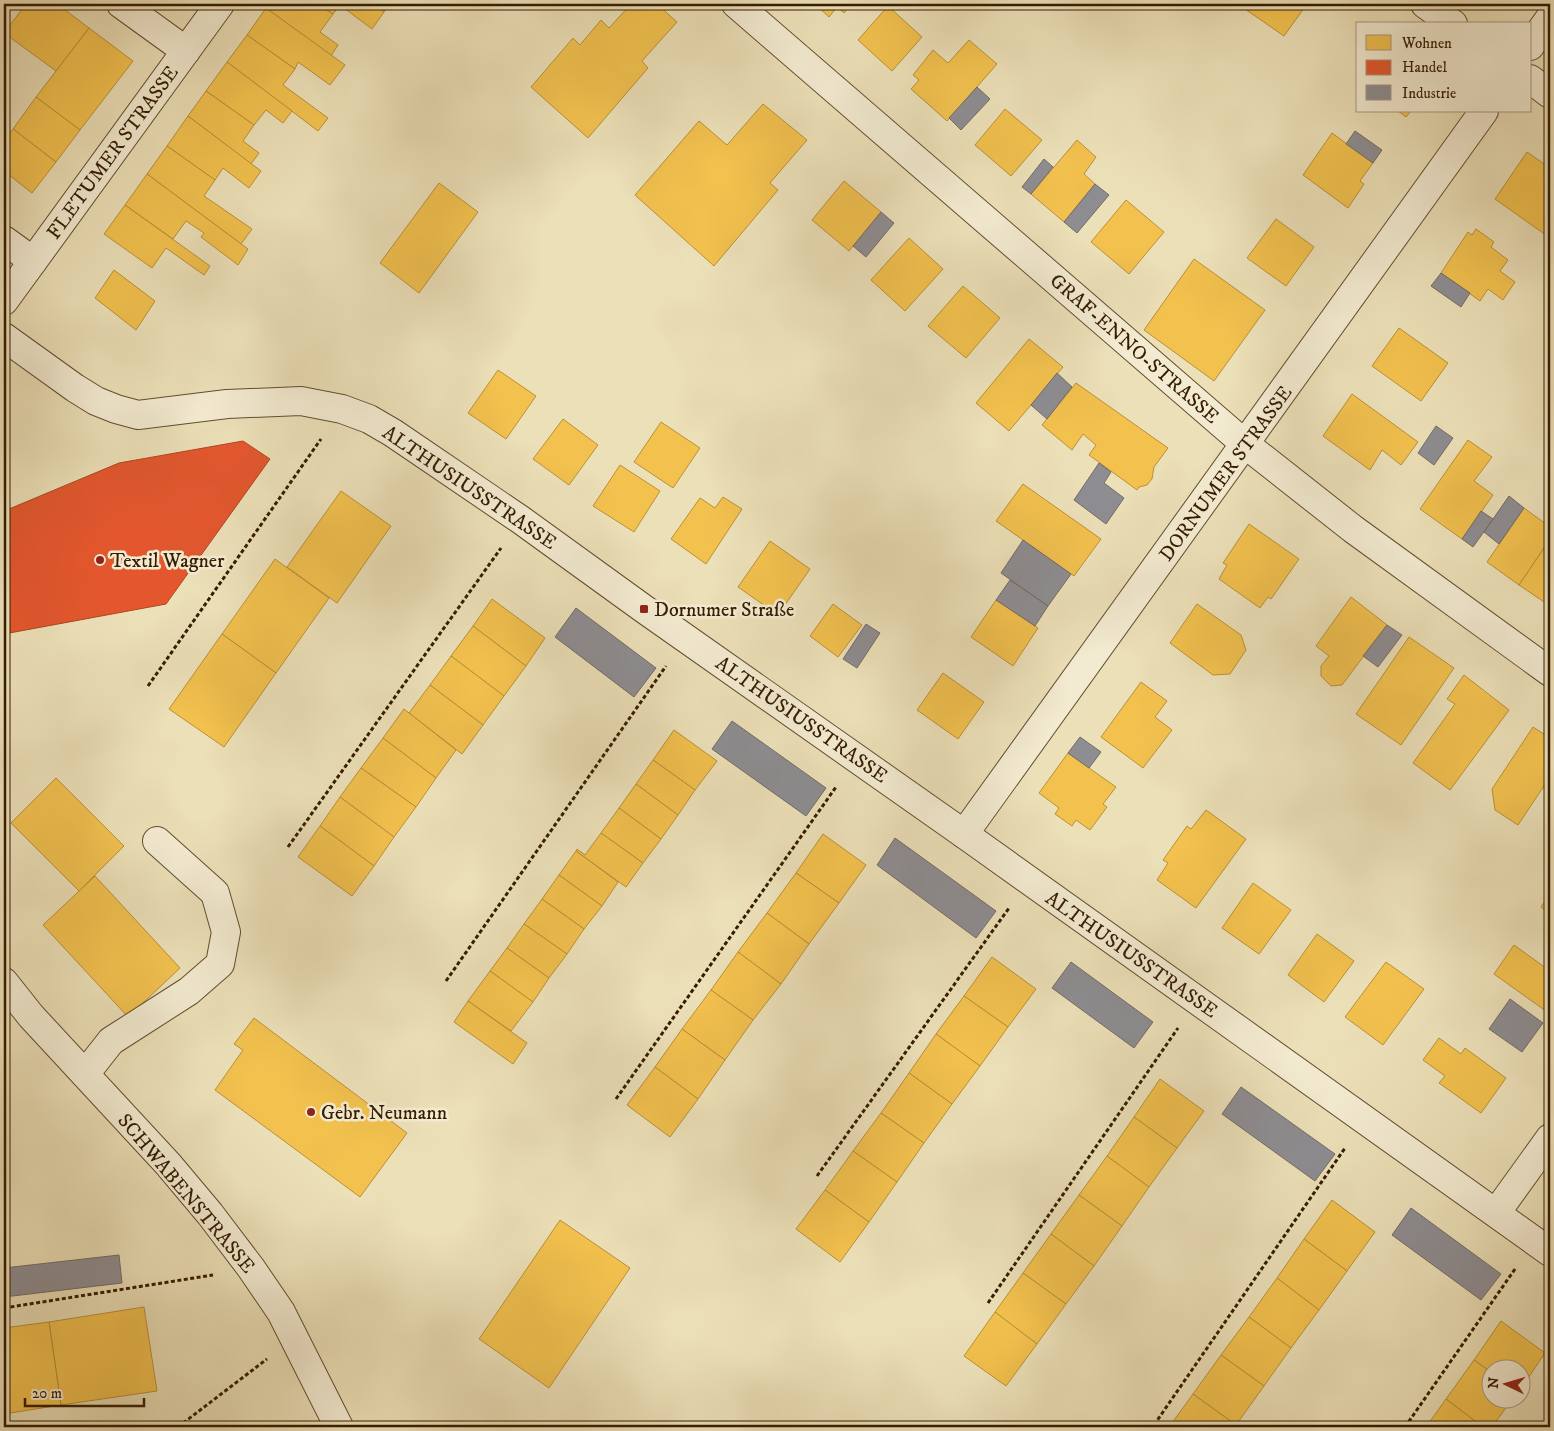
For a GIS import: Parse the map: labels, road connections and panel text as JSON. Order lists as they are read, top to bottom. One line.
{"streets":{"street":["FLETUMER STRASSE","GRAF-ENNO-STRASSE","DORNUMER STRASSE","ALTHUSIUSSTRASSE","SCHWABENSTRASSE"]},"crossings":[["GRAF-ENNO-STRASSE","DORNUMER STRASSE"],["DORNUMER STRASSE","ALTHUSIUSSTRASSE"]],"places":{"other":["Textil Wagner","Gebr. Neumann"],"transit":["Dornumer Straße"]},"legend":["Wohnen","Handel","Industrie"],"scale_bar":"20 m","north":"left"}
